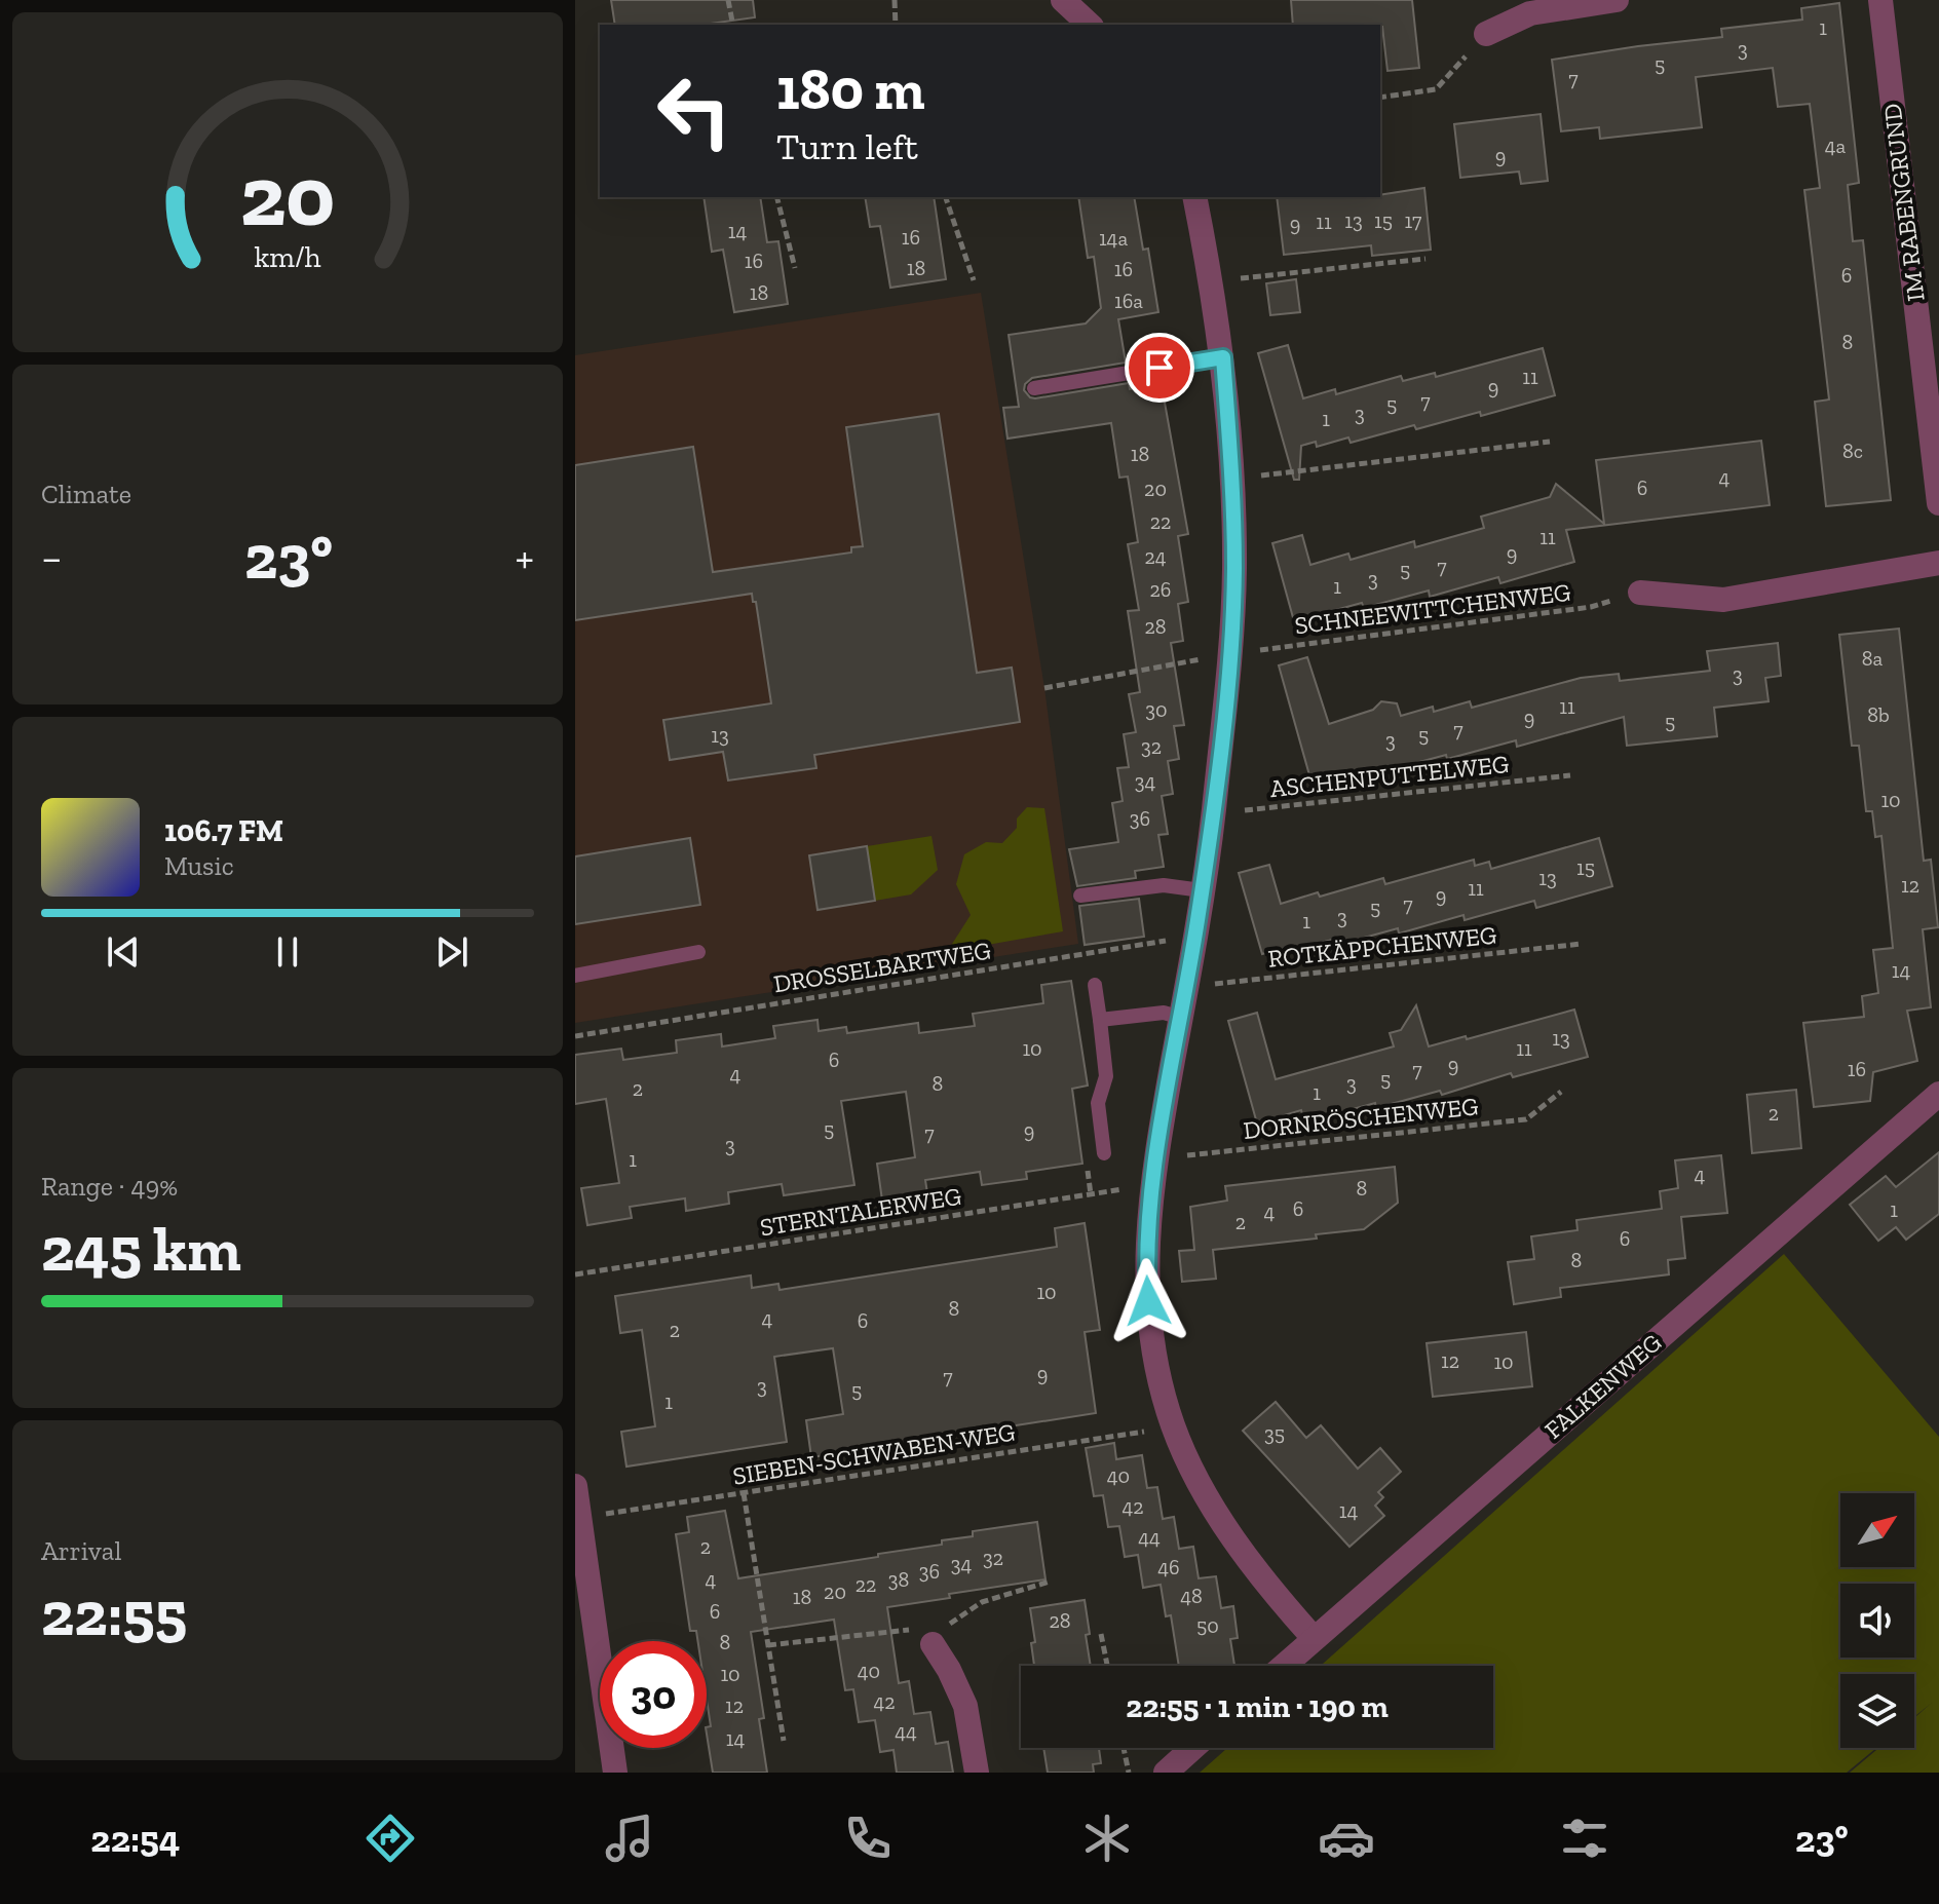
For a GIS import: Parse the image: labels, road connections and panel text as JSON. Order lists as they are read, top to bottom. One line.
{"streets":{"street":["IM RABENGRUND","FALKENWEG"],"path":["SCHNEEWITTCHENWEG","ASCHENPUTTELWEG","ROTKÄPPCHENWEG","DROSSELBARTWEG","DORNRÖSCHENWEG","STERNTALERWEG","SIEBEN-SCHWABEN-WEG"]},"house_numbers":["1","3","5","7","4a","9","13","15","17","11","9","14","16","14a","16","18","16","6","18","16a","8","11","9","7","5","3","1","8c","18","4","6","20","22","11","9","24","7","5","3","1","26","28","8a","3","11","30","8b","9","5","7","13","5","3","32","34","10","36","15","13","12","11","9","7","5","3","1","14","13","10","11","6","9","16","7","4","5","8","3","2","1","2","5","9","7","3","1","4","8","6","1","4","2","6","8","10","8","4","6","2","12","10","9","7","3","5","1","35","40","42","14","44","2","32","34","46","36","4","38","22","20","48","18","6","28","50","8","40","10","42","12","44","14"],"north":"top right","page":{"turn":["180 m","Turn left"],"tile":["Climate",["Range · 49%","245 km"],["Arrival","22:55"]],"heat":["−","23°","+"],"song":["106.7 FM","Music"],"limit":"30","trip":"22:55 · 1 min · 190 m","tabs":["22:54","23°"],"gauge":["20","km/h"]}}
